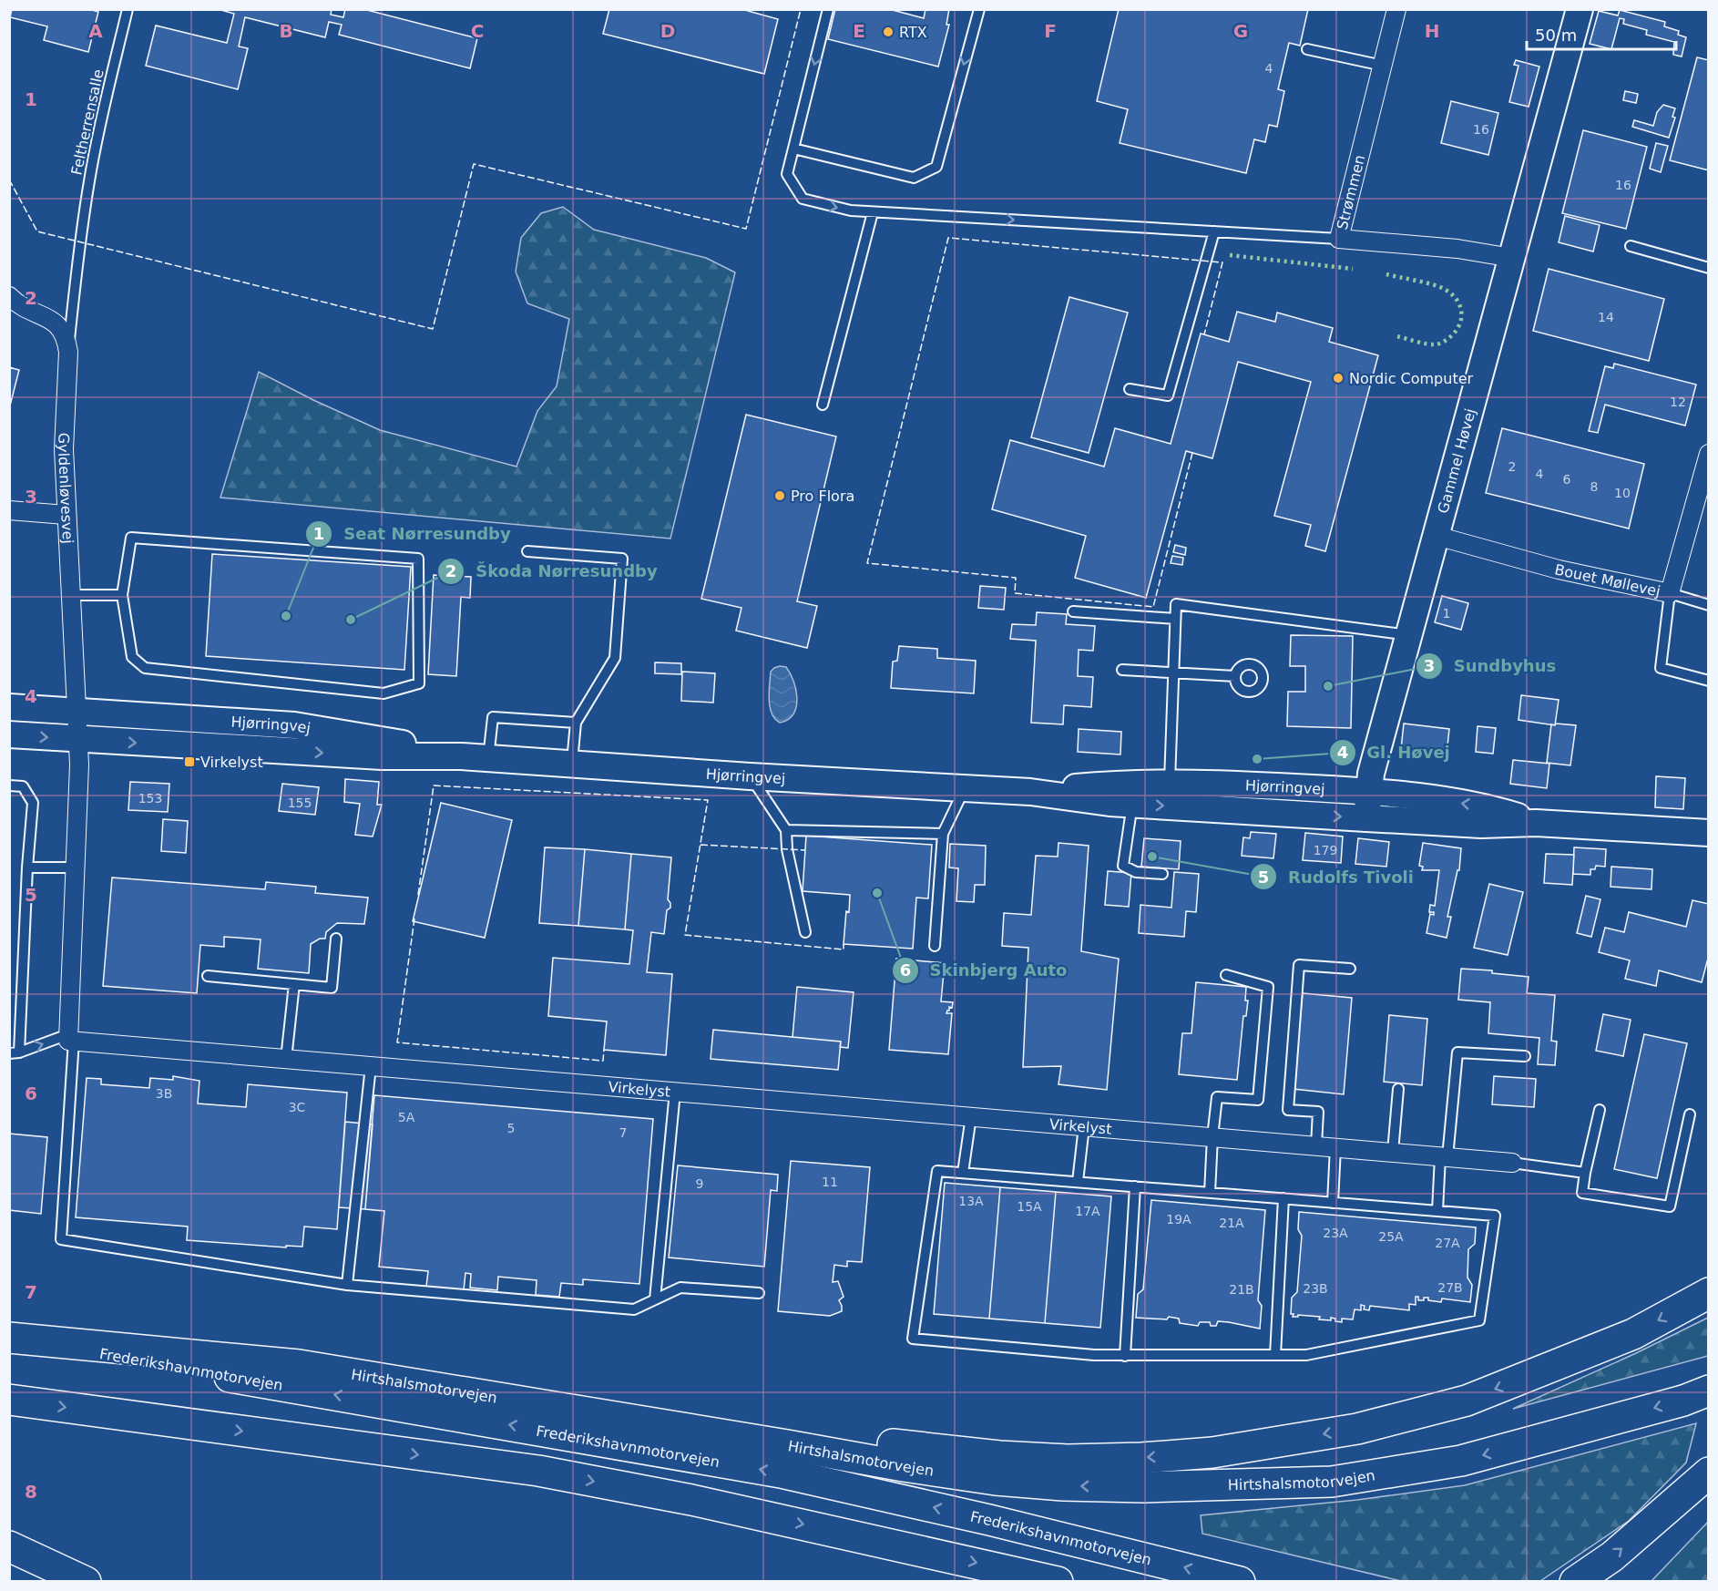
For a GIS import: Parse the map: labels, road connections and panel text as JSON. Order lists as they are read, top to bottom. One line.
{"streets":{"highway":["Frederikshavnmotorvejen","Hirtshalsmotorvejen"],"main road":["Gammel Høvej","Hjørringvej"],"street":["Strømmen","Gyldenløvesvej","Bouet Møllevej","Virkelyst"],"lane":["Feltherrensalle"]},"crossings":[["Feltherrensalle","Gyldenløvesvej"],["Strømmen","Gammel Høvej"],["Gammel Høvej","Bouet Møllevej"],["Gammel Høvej","Hjørringvej"],["Gyldenløvesvej","Hjørringvej"],["Frederikshavnmotorvejen","Hirtshalsmotorvejen"]],"places":{"other":["RTX","Nordic Computer","Pro Flora","Seat Nørresundby","Škoda Nørresundby","Sundbyhus","Gl. Høvej","Rudolfs Tivoli","Skinbjerg Auto"],"transit":["Virkelyst"]},"house_numbers":["4","16","16","14","12","2","4","6","8","10","1","153","155","179","3B","3C","5A","5","7","11","9","13A","15A","17A","19A","21A","23A","25A","27A","27B","23B","21B"],"scale_bar":"50 m","grid":{"columns":["A","B","C","D","E","F","G","H"],"rows":["1","2","3","4","5","6","7","8"]}}
